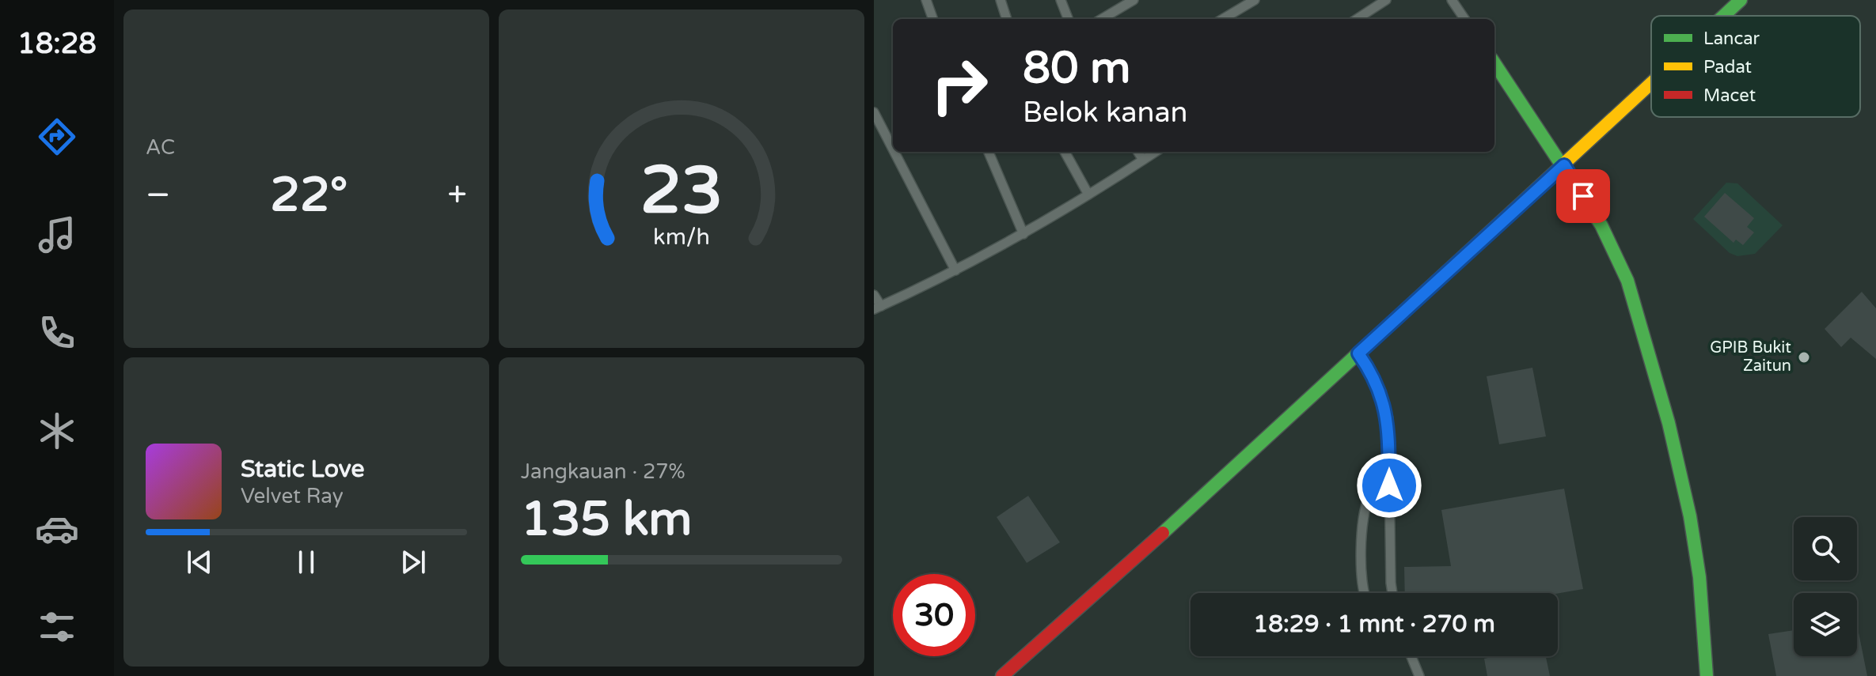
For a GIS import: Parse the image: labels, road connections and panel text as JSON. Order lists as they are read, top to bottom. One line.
{"places":["GPIB Bukit Zaitun"],"legend":["Lancar","Padat","Macet"],"page":{"tabs":"18:28","tile":["AC",["Jangkauan · 27%","135 km"]],"turn":["80 m","Belok kanan"],"heat":["−","22°","+"],"song":["Static Love","Velvet Ray"],"limit":"30","trip":"18:29 · 1 mnt · 270 m","gauge":["23","km/h"]}}
